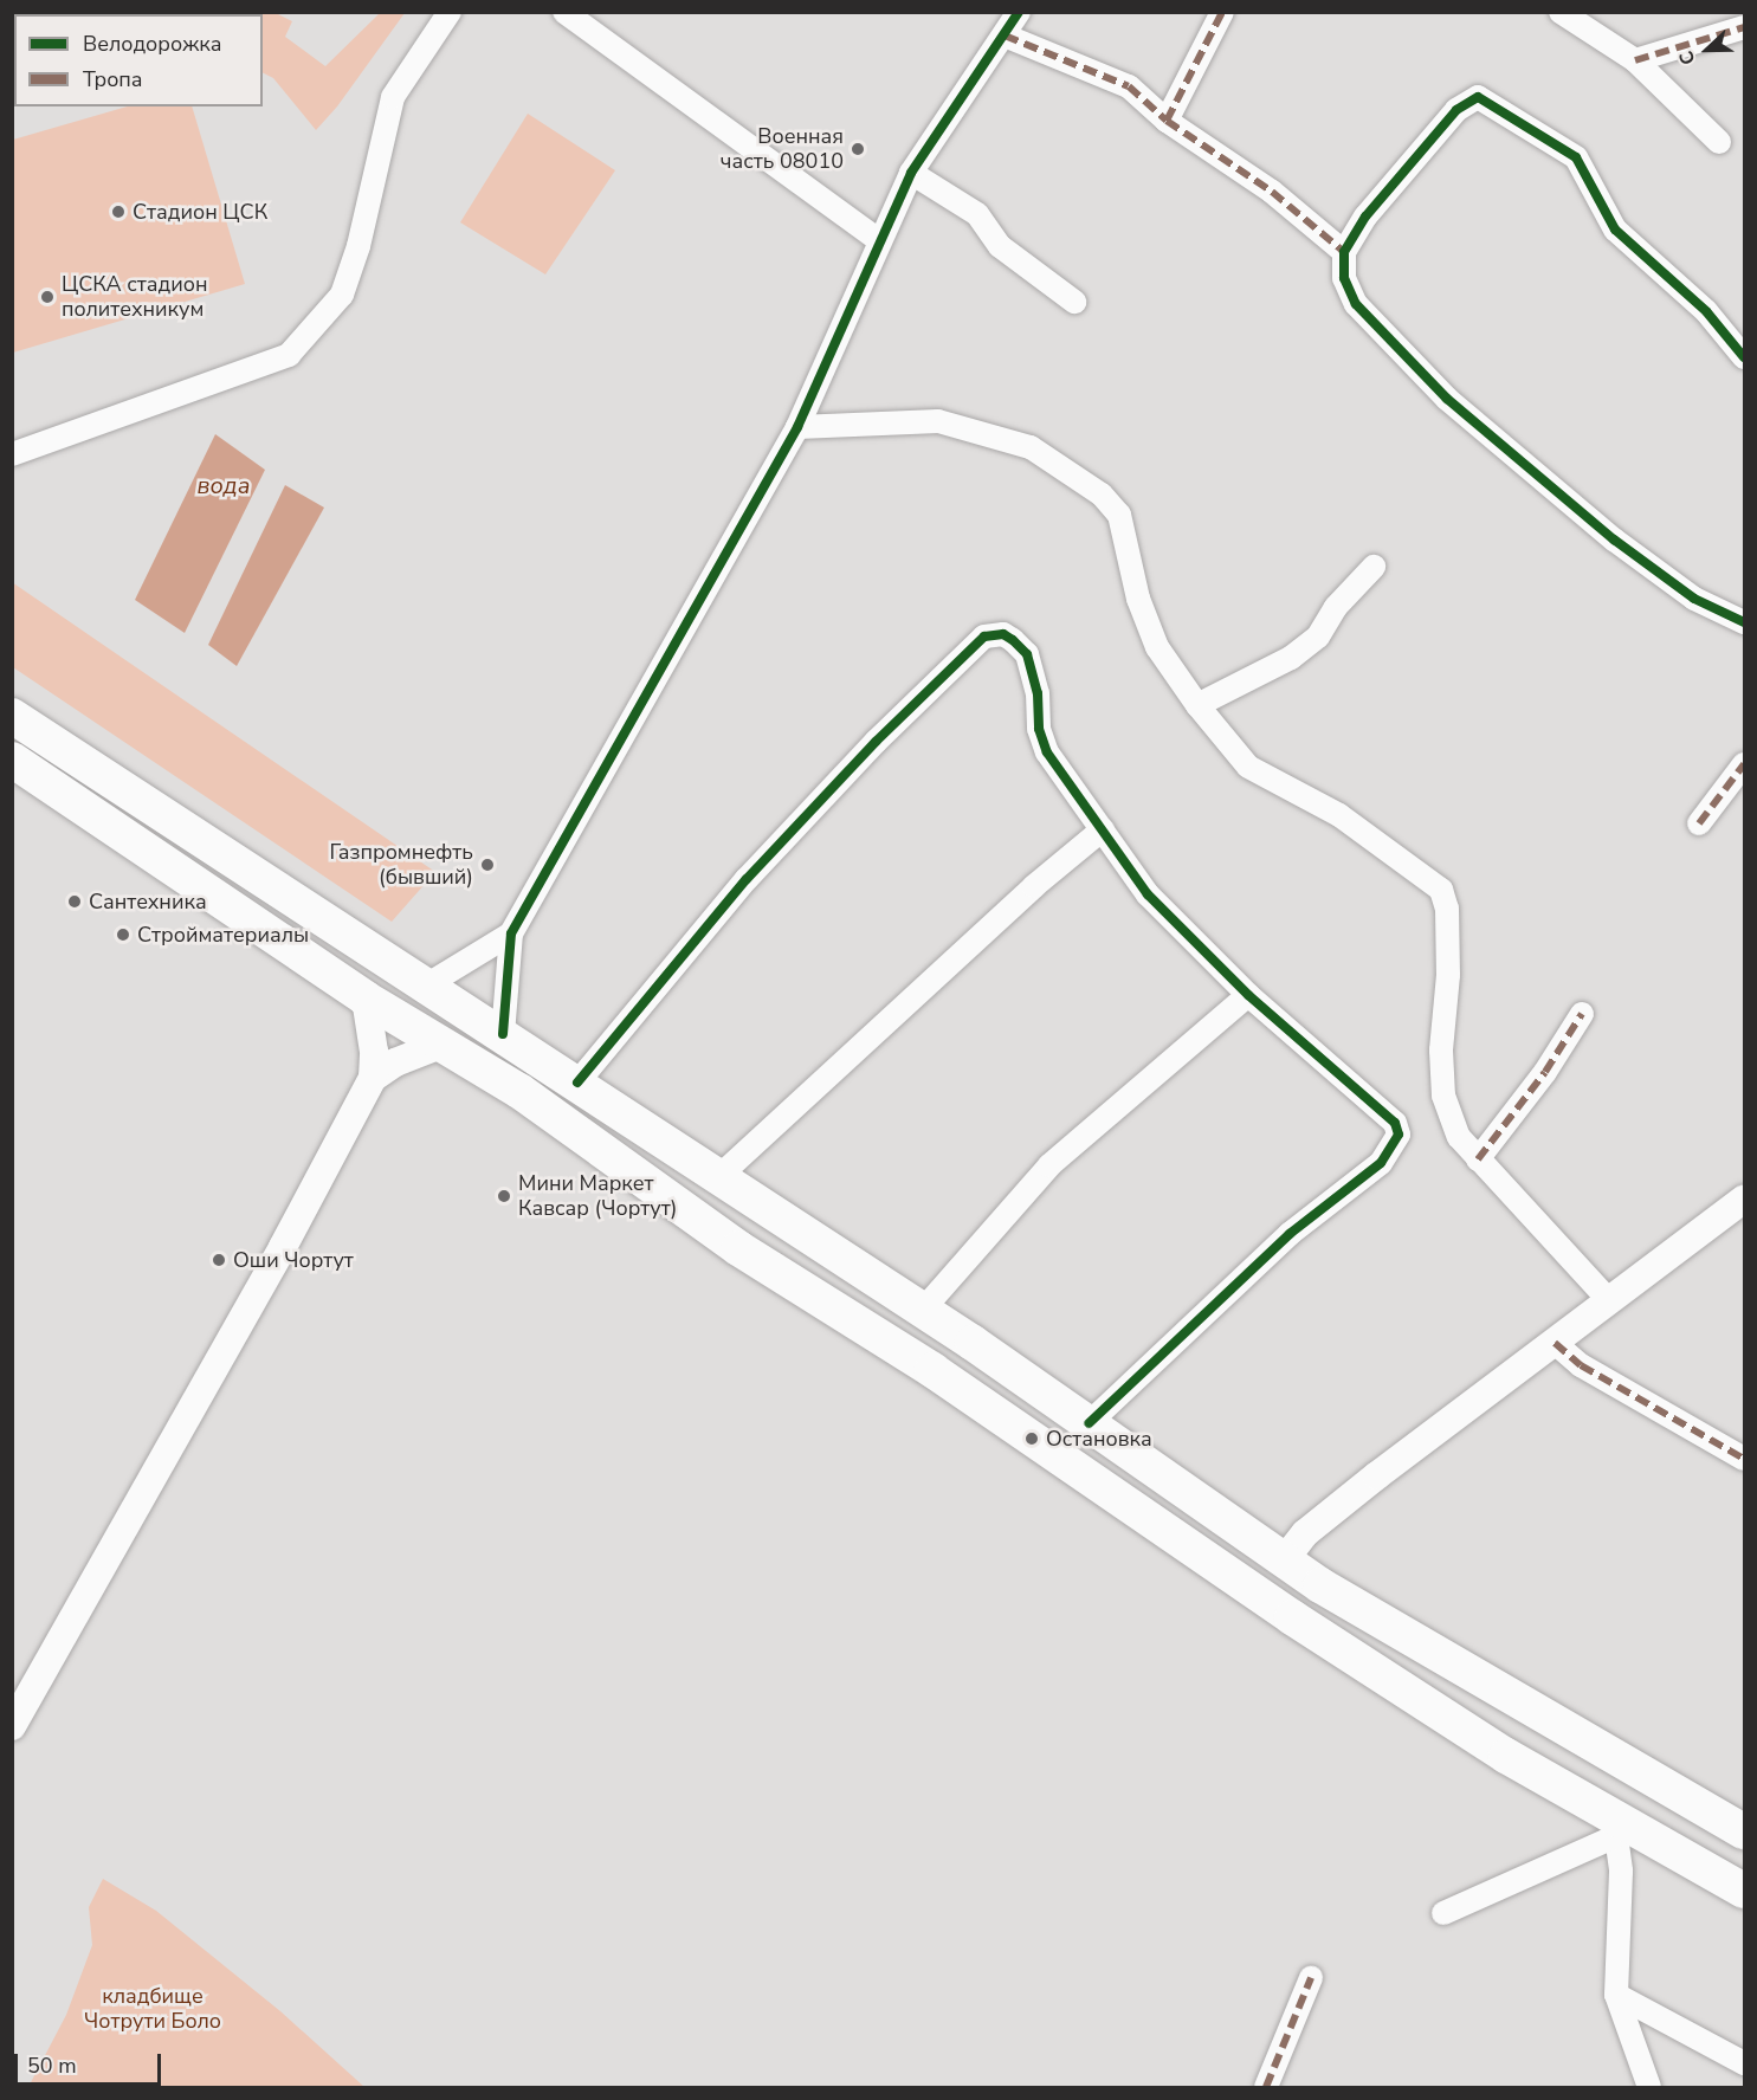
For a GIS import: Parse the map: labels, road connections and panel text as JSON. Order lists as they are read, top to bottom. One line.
{"water":["вода"],"parks":["кладбище Чотрути Боло"],"places":["Военная часть 08010","Стадион ЦСК","ЦСКА стадион политехникум","Газпромнефть (бывший)","Сантехника","Стройматериалы","Мини Маркет Кавсар (Чортут)","Оши Чортут","Остановка"],"legend":["Велодорожка","Тропа"],"scale_bar":"50 m","north":"left"}
